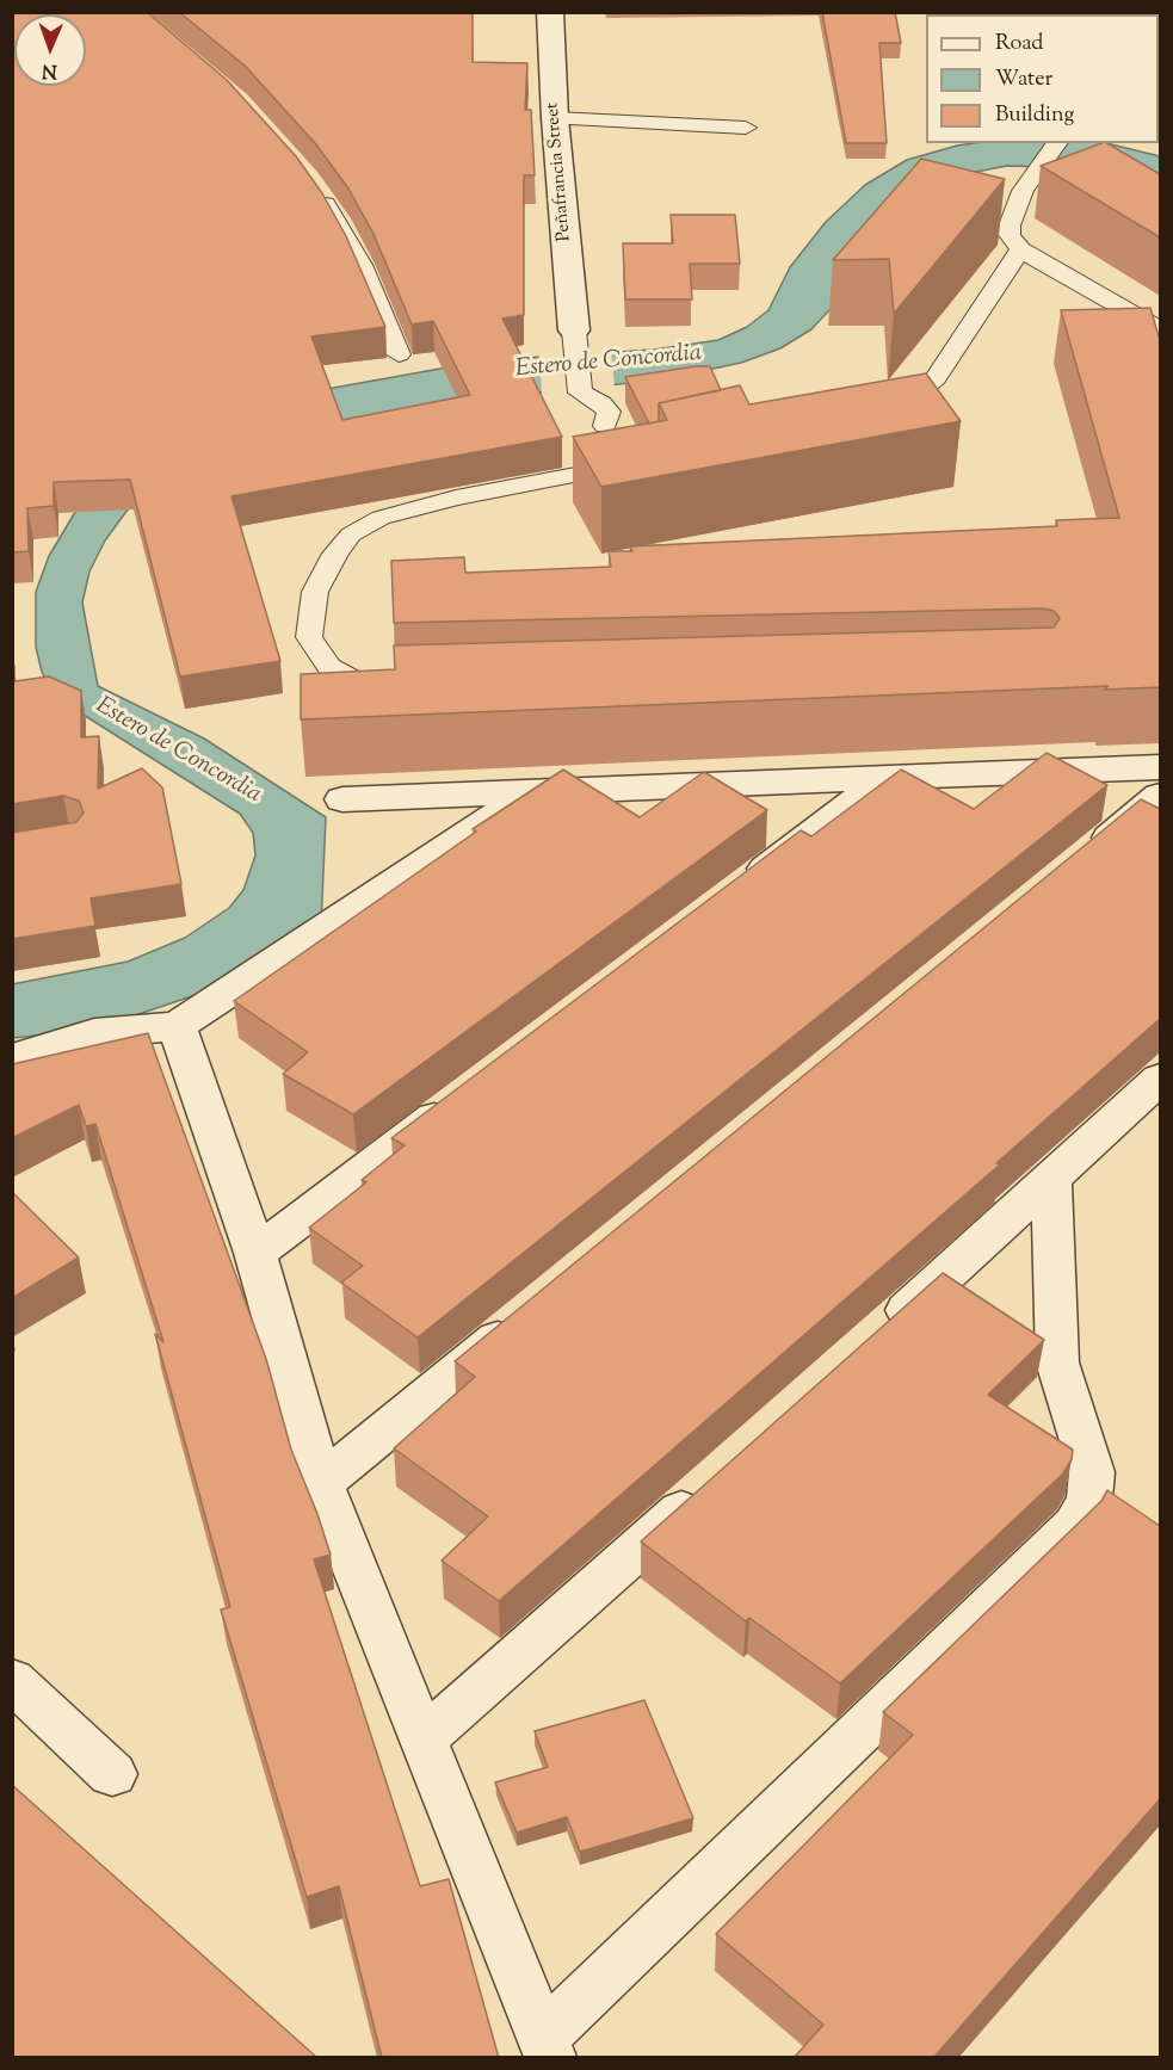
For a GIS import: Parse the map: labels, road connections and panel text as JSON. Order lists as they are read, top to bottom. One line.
{"streets":{"street":["Peñafrancia Street"]},"water":["Estero de Concordia"],"legend":["Road","Water","Building"],"north":"bottom"}
